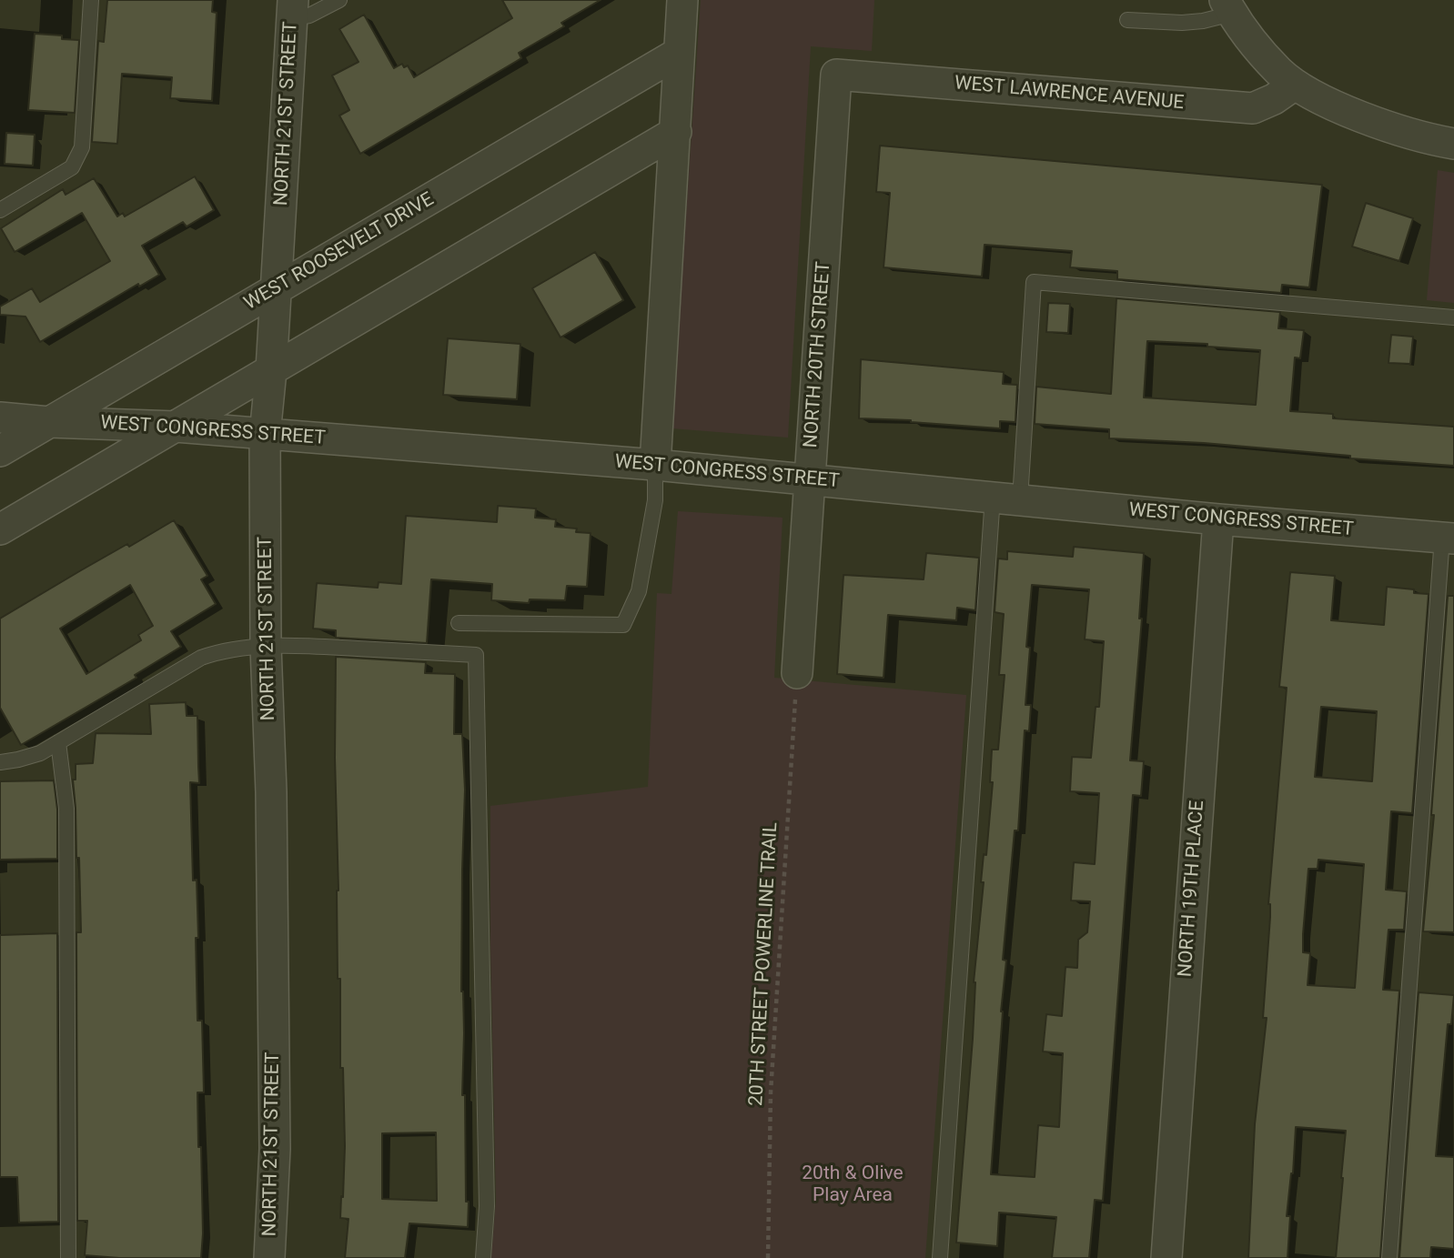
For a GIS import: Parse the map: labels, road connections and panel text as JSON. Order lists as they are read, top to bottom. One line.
{"streets":{"street":["WEST LAWRENCE AVENUE","NORTH 21ST STREET","WEST ROOSEVELT DRIVE","NORTH 20TH STREET","WEST CONGRESS STREET","NORTH 19TH PLACE"],"path":["20TH STREET POWERLINE TRAIL"]},"crossings":[["WEST LAWRENCE AVENUE","NORTH 20TH STREET"],["NORTH 21ST STREET","WEST ROOSEVELT DRIVE"],["NORTH 21ST STREET","WEST CONGRESS STREET"],["WEST ROOSEVELT DRIVE","WEST CONGRESS STREET"],["NORTH 20TH STREET","WEST CONGRESS STREET"],["NORTH 20TH STREET","20TH STREET POWERLINE TRAIL"],["WEST CONGRESS STREET","NORTH 19TH PLACE"]],"parks":["20th & Olive Play Area"]}
